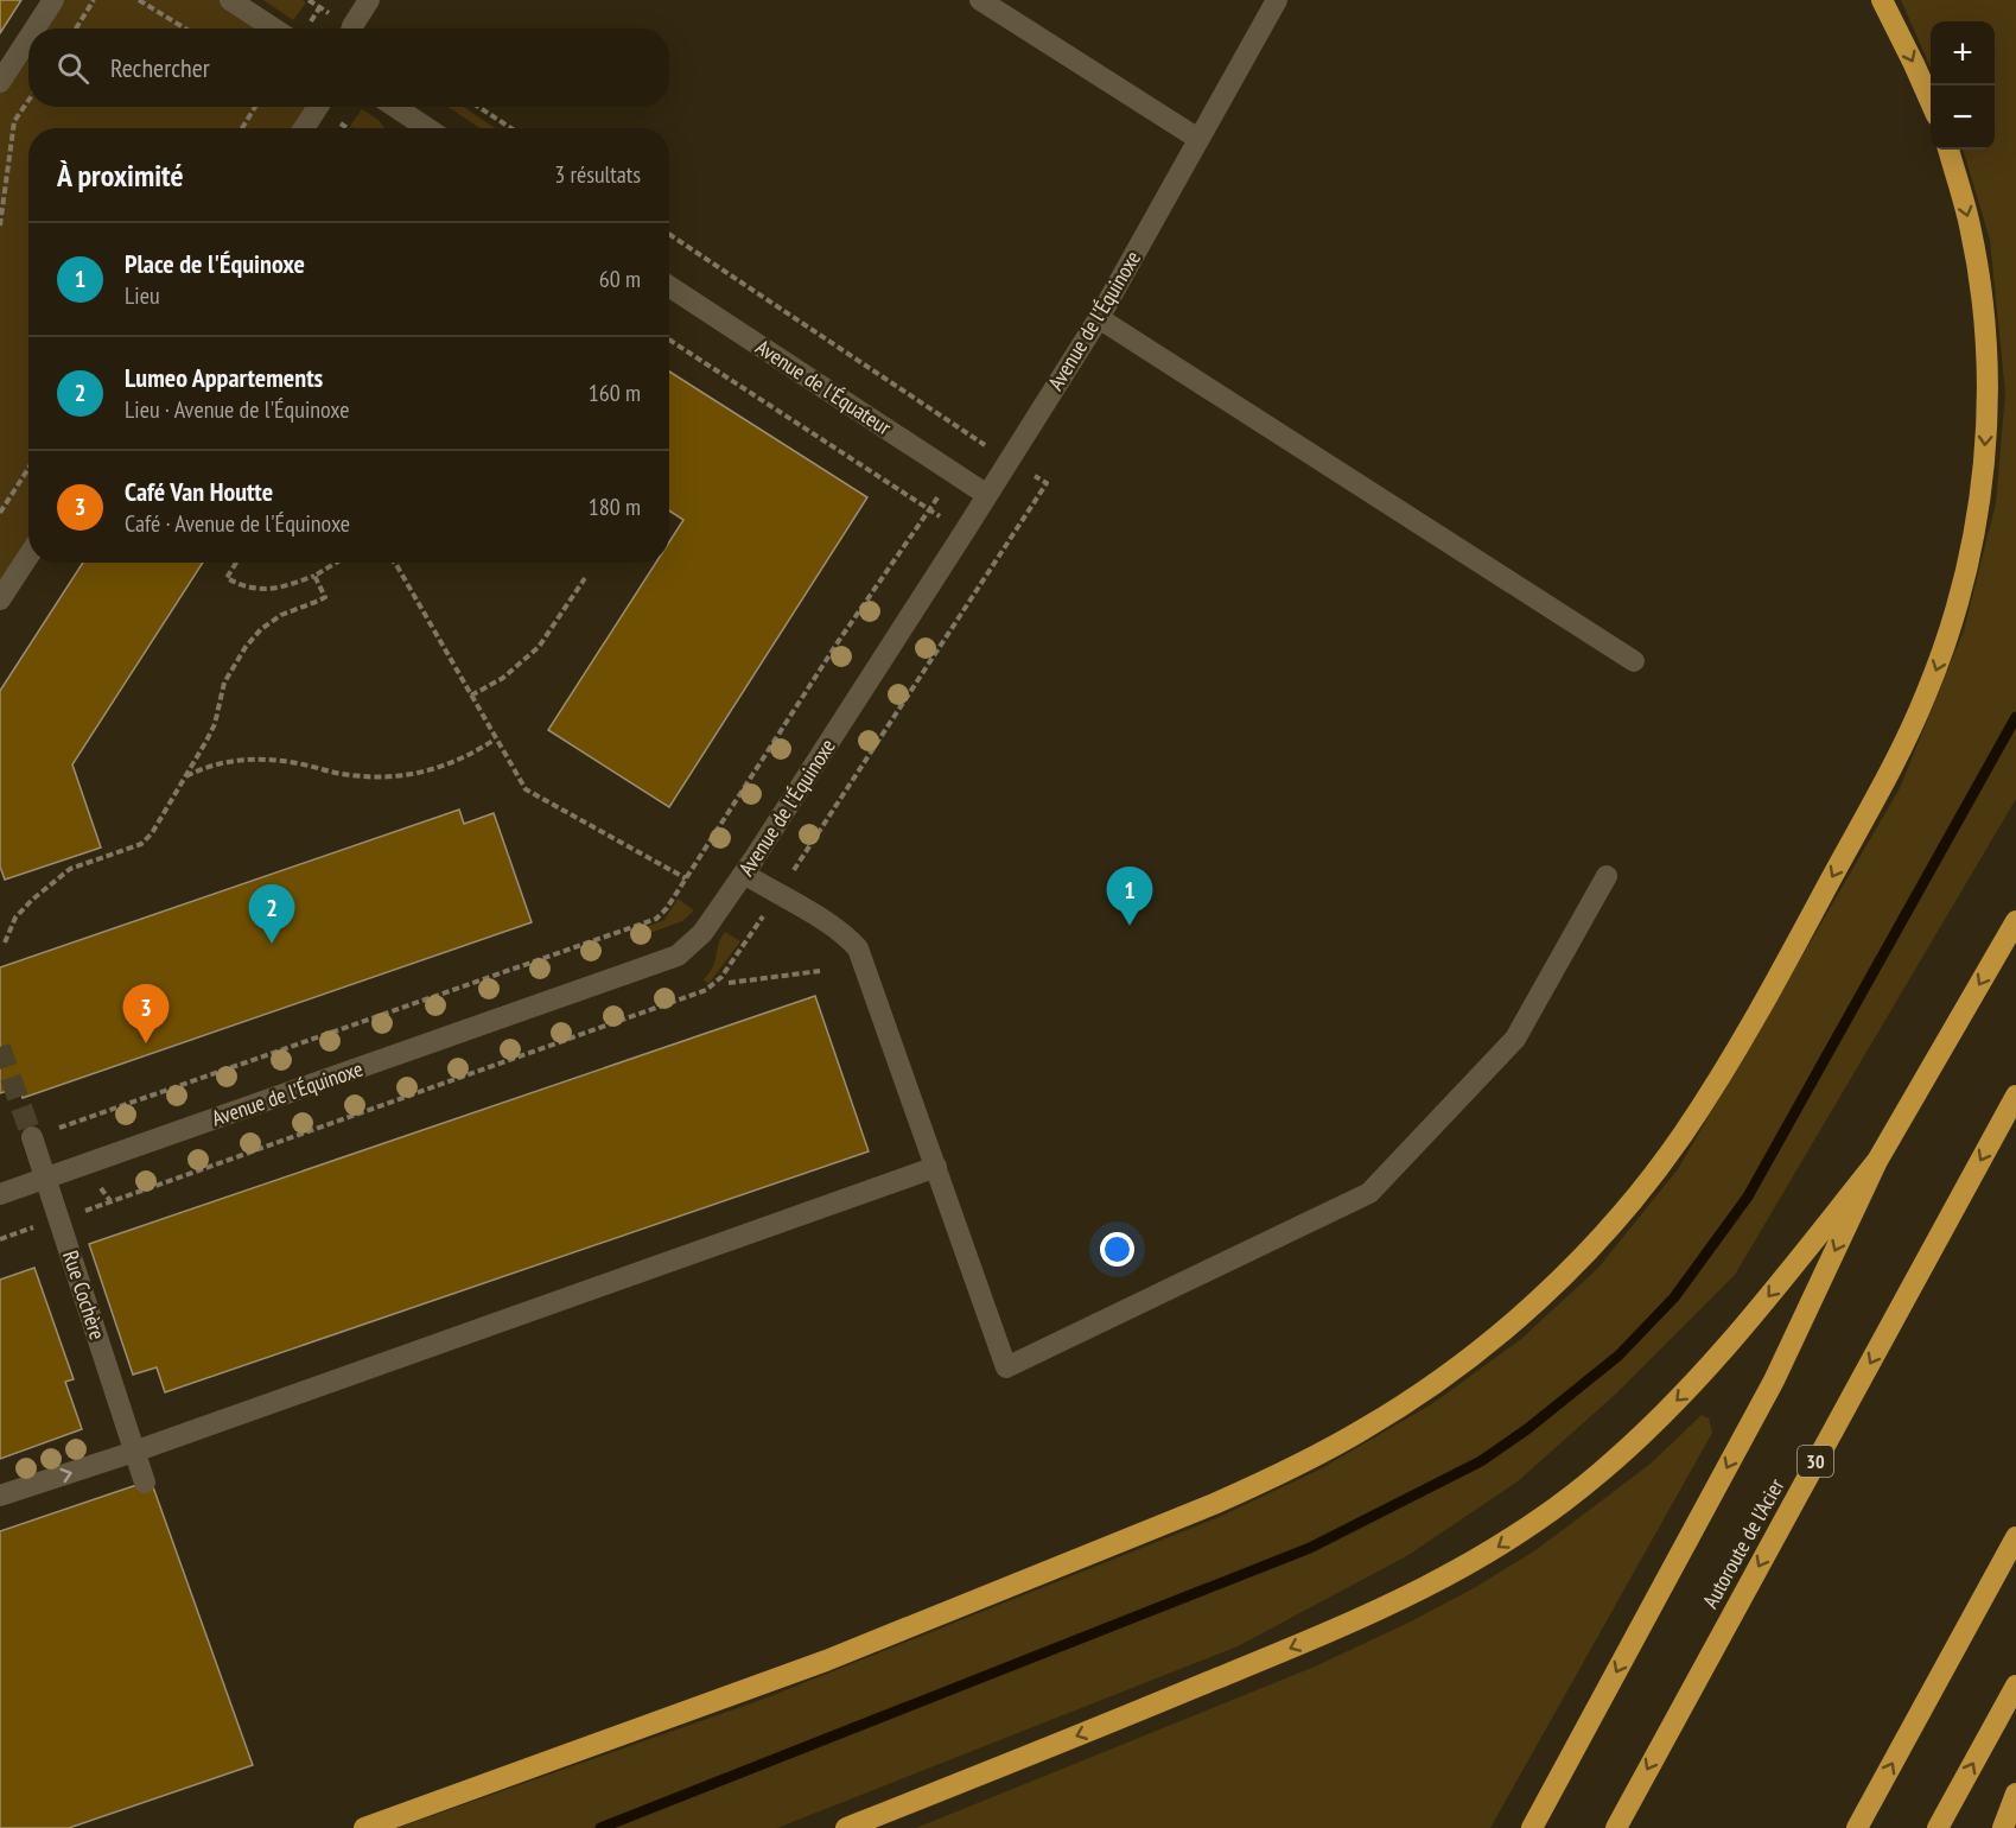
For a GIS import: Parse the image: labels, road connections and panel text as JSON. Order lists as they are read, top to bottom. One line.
{"streets":{"highway":["30","Autoroute de l'Acier"],"street":["Avenue de l'Équinoxe","Avenue de l'Équateur","Rue Cochère"]},"crossings":[["Avenue de l'Équinoxe","Avenue de l'Équateur"],["Avenue de l'Équinoxe","Rue Cochère"]],"page":{"map_buttons":["+","−"],"search":"Rechercher","heading":["À proximité","3 résultats"],"list":[{"mark":"1","name":"Place de l'Équinoxe","note":"Lieu","value":"60 m"},{"mark":"2","name":"Lumeo Appartements","note":"Lieu · Avenue de l'Équinoxe","value":"160 m"},{"mark":"3","name":"Café Van Houtte","note":"Café · Avenue de l'Équinoxe","value":"180 m"}],"pins":["1","2","3"]}}
